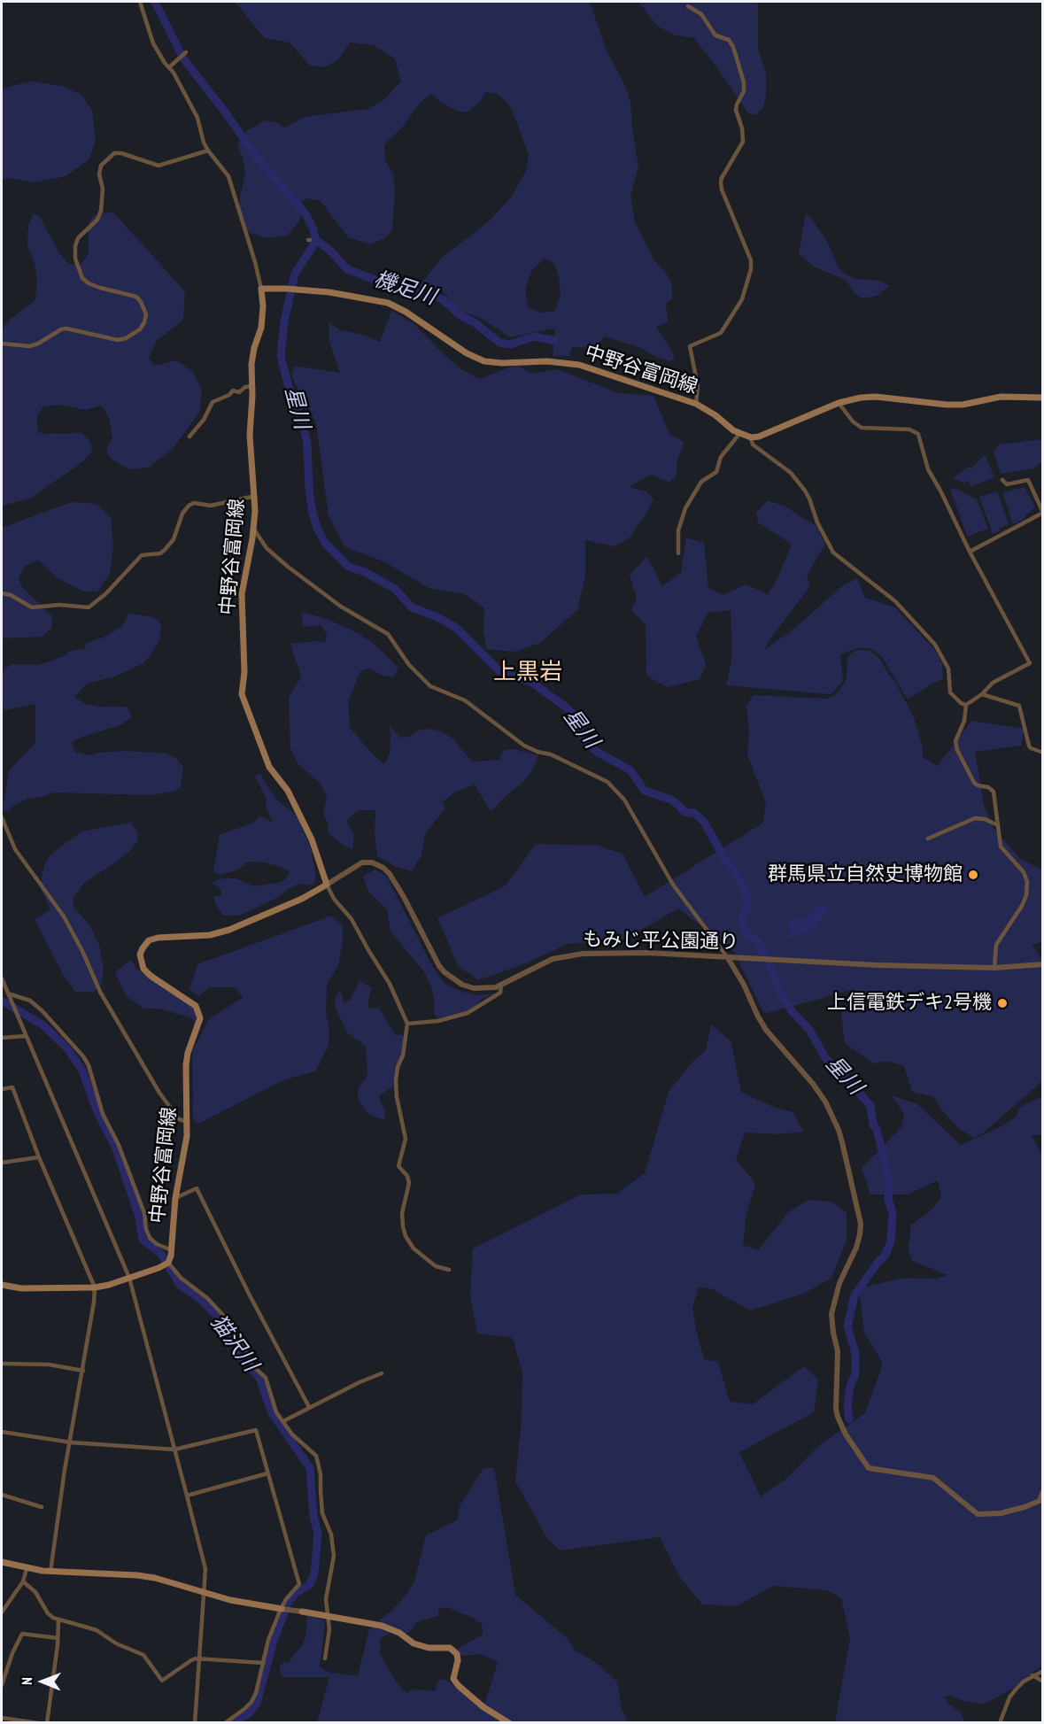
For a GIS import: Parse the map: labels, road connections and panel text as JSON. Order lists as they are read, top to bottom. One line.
{"streets":{"main road":["中野谷富岡線"],"street":["もみじ平公園通り"]},"crossings":[["中野谷富岡線","もみじ平公園通り"]],"districts":["上黒岩"],"water":["機足川","星川","猫沢川"],"places":["群馬県立自然史博物館","上信電鉄デキ2号機"],"north":"left"}
